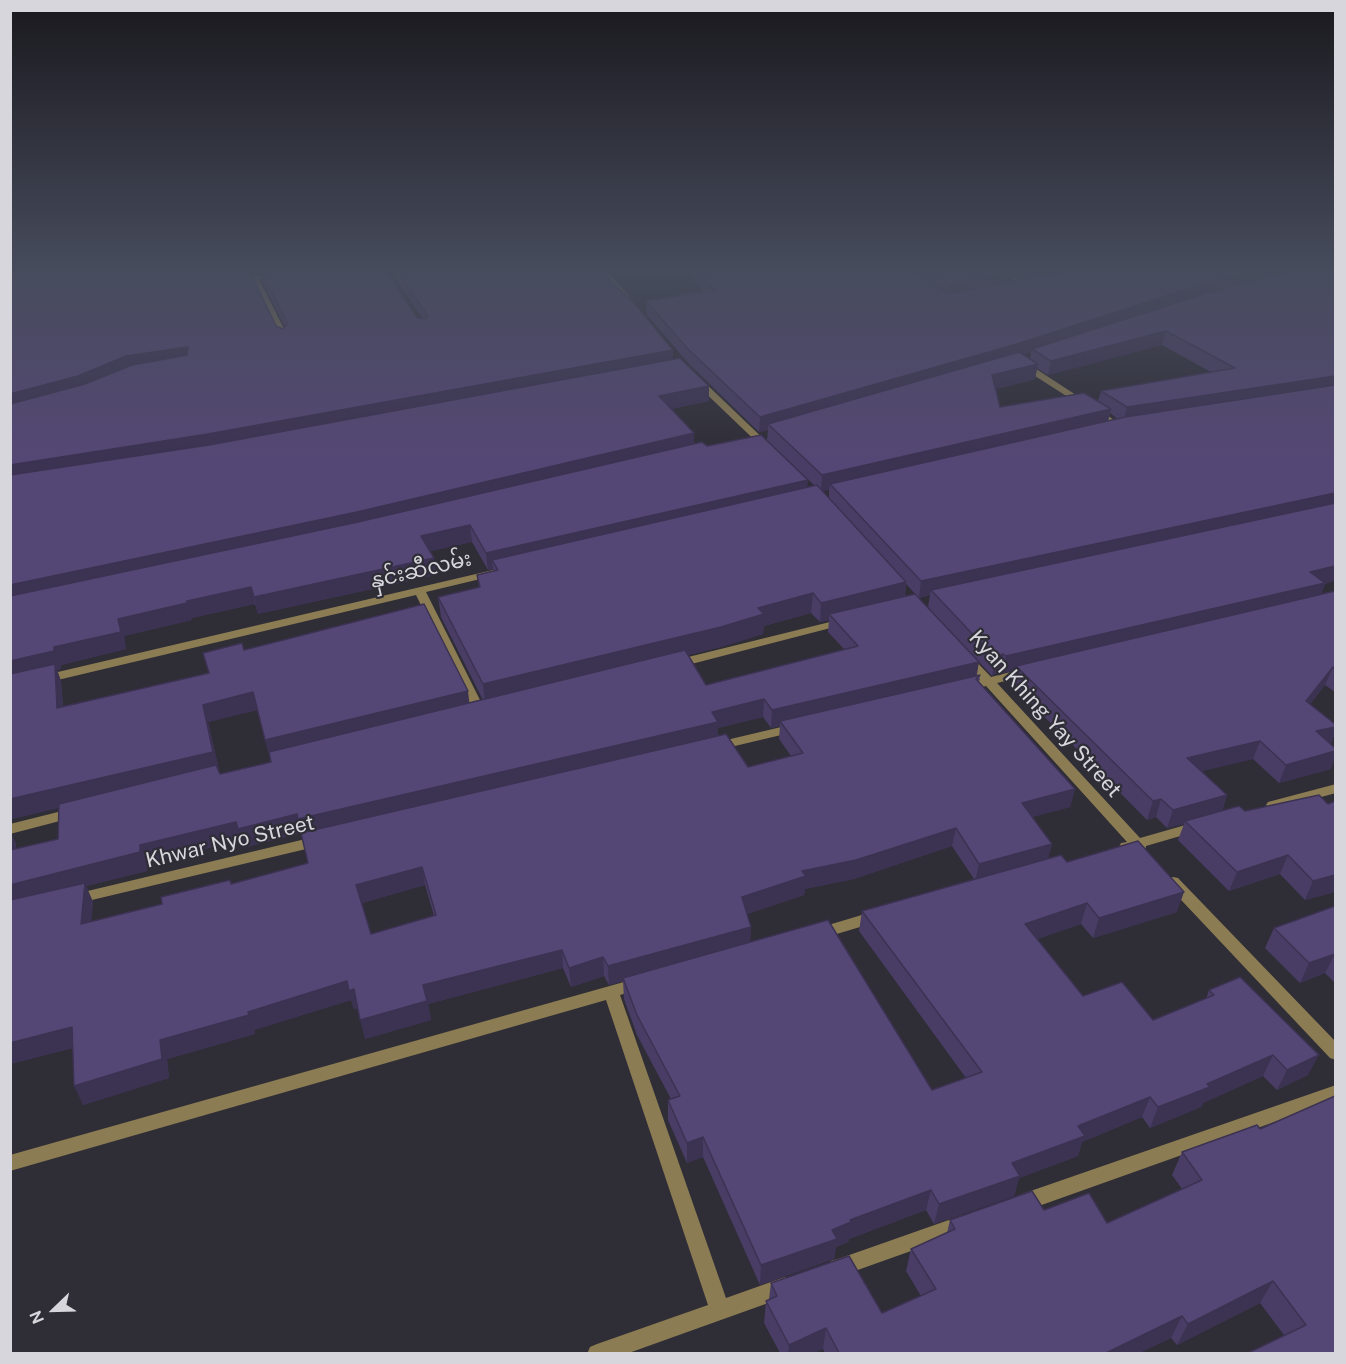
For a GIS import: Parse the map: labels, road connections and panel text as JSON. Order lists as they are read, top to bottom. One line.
{"streets":{"street":["နှင်းဆီလမ်း","Kyan Khing Yay Street","Khwar Nyo Street"]},"north":"bottom left"}
